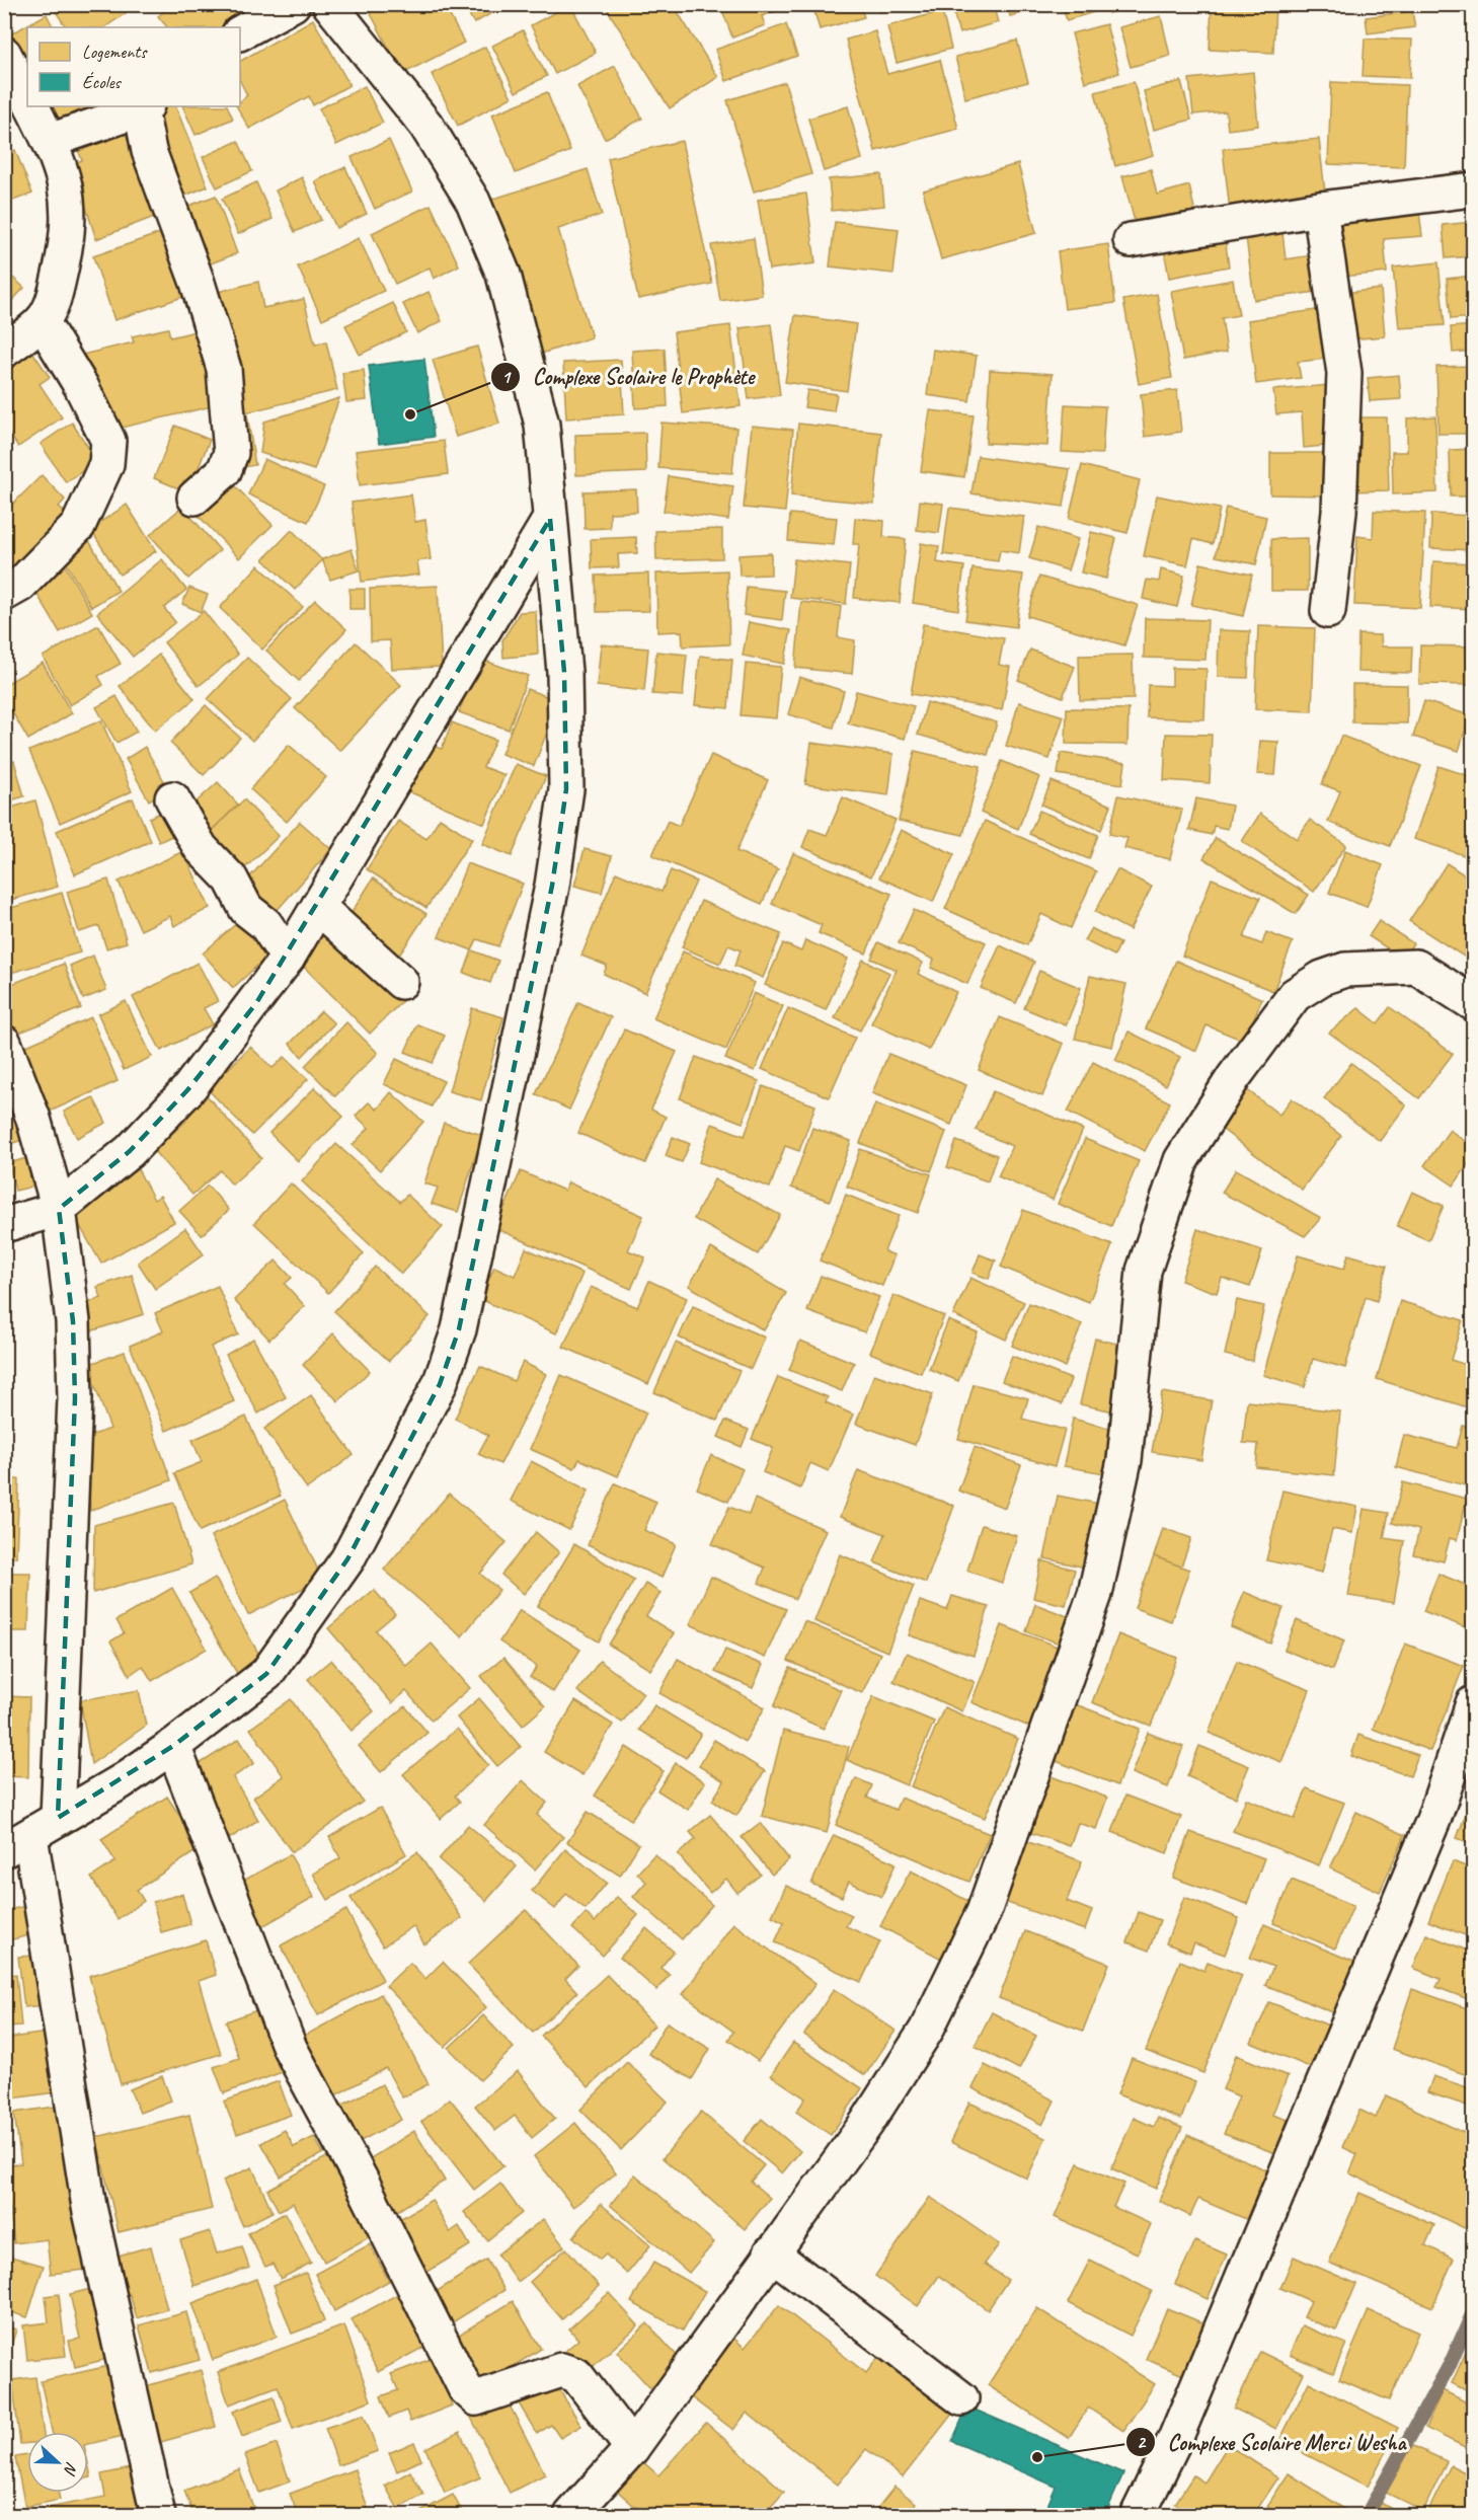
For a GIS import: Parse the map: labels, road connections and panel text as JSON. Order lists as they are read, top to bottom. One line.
{"places":["Complexe Scolaire le Prophète","Complexe Scolaire Merci Wesha"],"legend":["Logements","Écoles"],"north":"right"}
